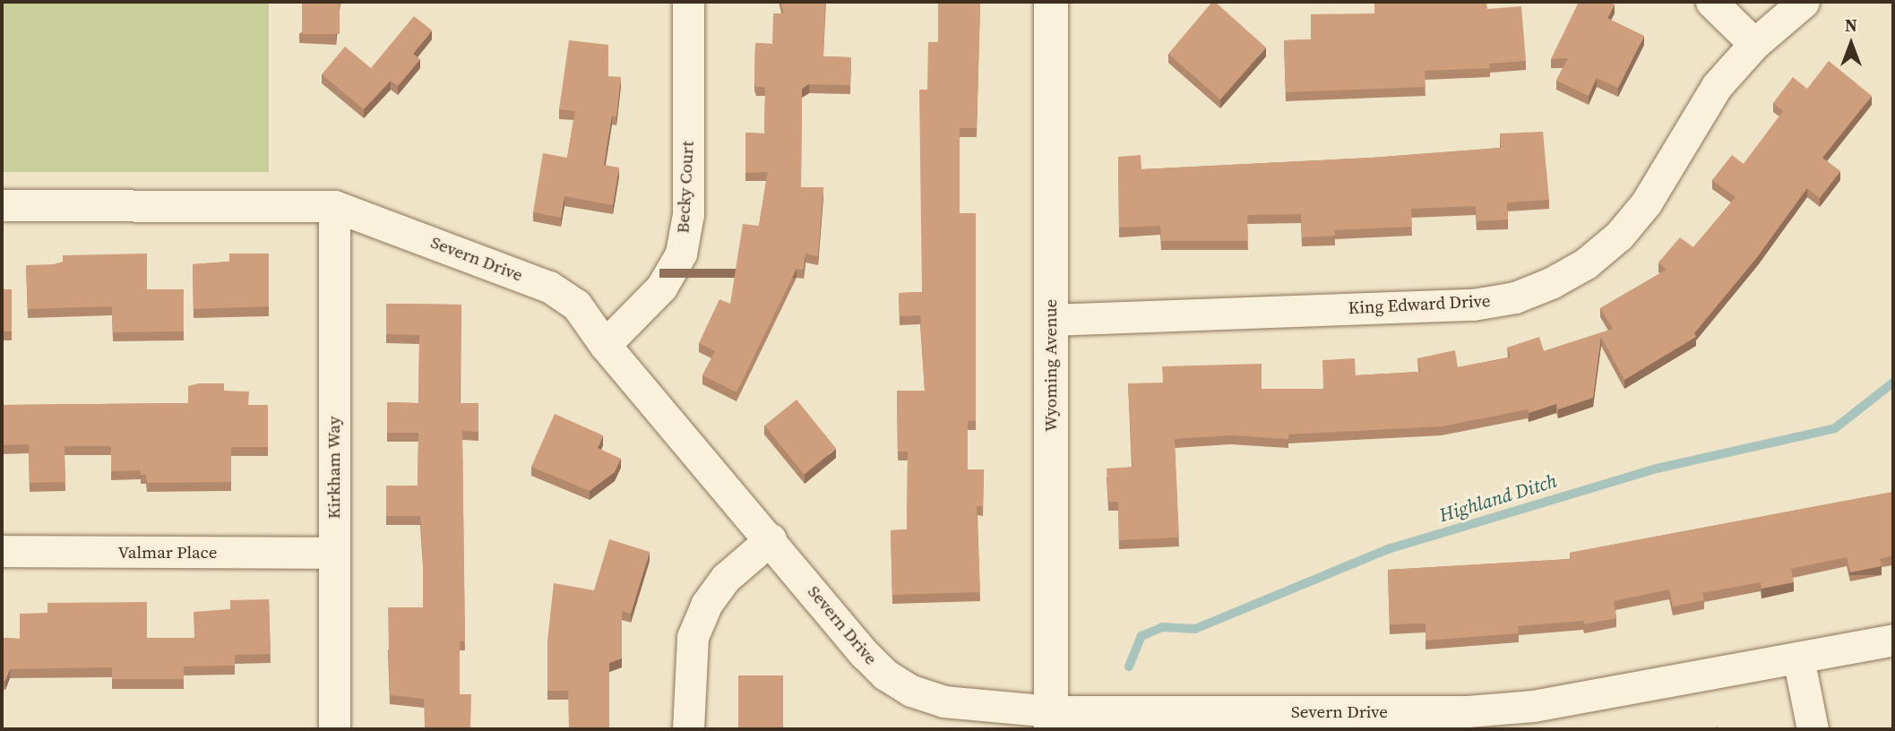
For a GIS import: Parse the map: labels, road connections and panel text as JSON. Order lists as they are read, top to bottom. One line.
{"streets":{"street":["Becky Court","Severn Drive","King Edward Drive","Wyoming Avenue","Kirkham Way","Valmar Place"]},"crossings":[["Becky Court","Severn Drive"],["Severn Drive","Wyoming Avenue"],["Severn Drive","Kirkham Way"],["King Edward Drive","Wyoming Avenue"],["Kirkham Way","Valmar Place"]],"water":["Highland Ditch"],"north":"top"}
